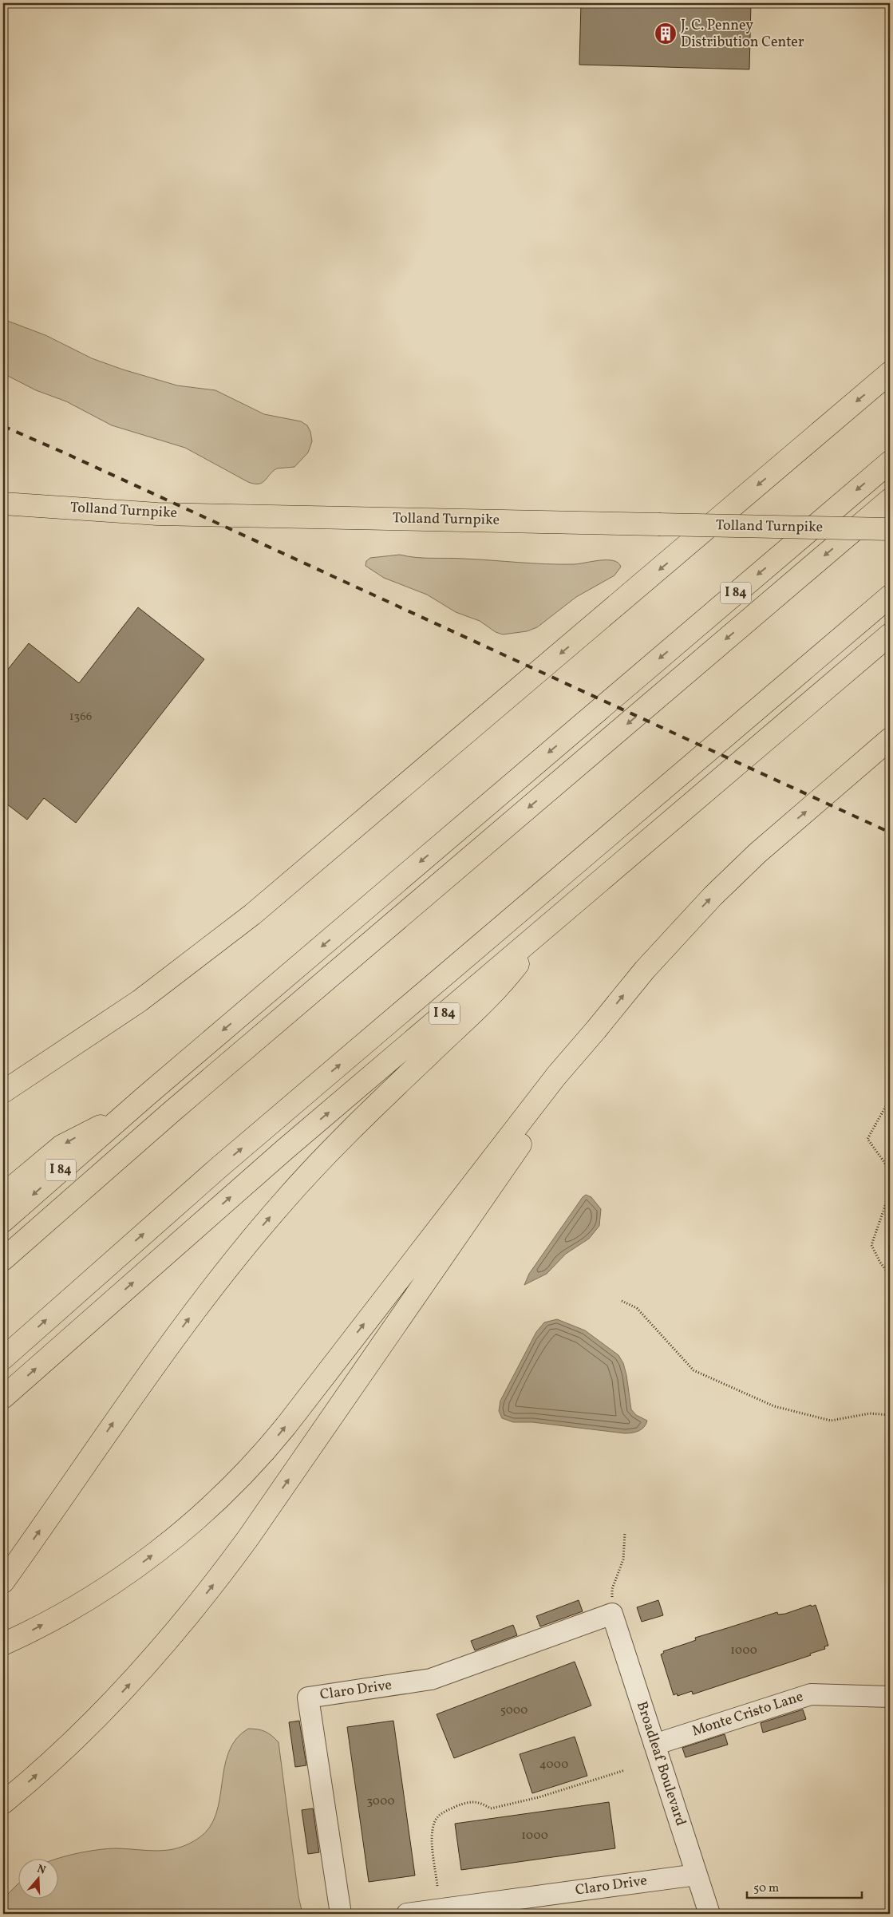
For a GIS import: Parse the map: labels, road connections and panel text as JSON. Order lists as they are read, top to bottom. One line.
{"streets":{"main road":["Tolland Turnpike","I 84"],"street":["Claro Drive","Monte Cristo Lane","Broadleaf Boulevard"]},"crossings":[["Claro Drive","Broadleaf Boulevard"],["Monte Cristo Lane","Broadleaf Boulevard"]],"places":{"building":["J. C. Penney Distribution Center"]},"house_numbers":["1366","1000","5000","4000","3000","1000"],"scale_bar":"50 m","north":"top"}
